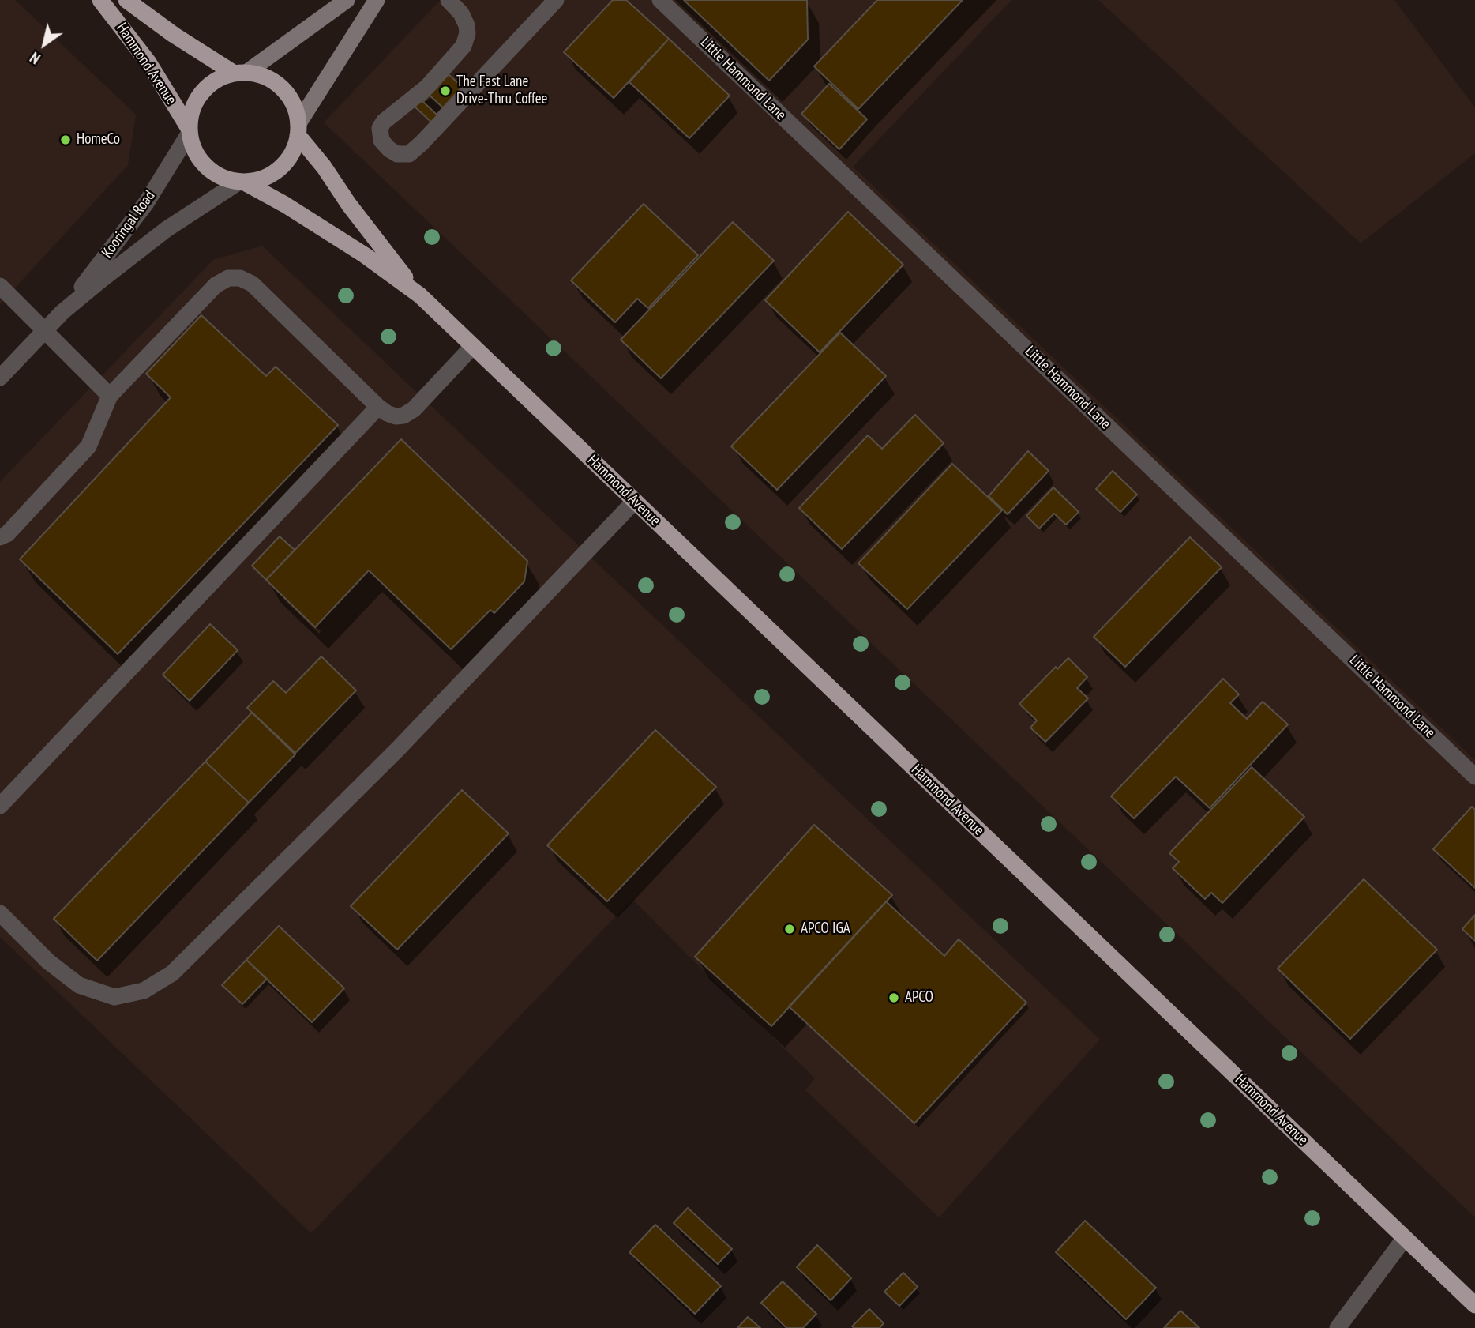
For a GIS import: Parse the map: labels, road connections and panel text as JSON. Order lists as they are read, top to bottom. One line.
{"streets":{"highway":["Hammond Avenue"],"street":["Little Hammond Lane","Kooringal Road"]},"crossings":[["Hammond Avenue","Kooringal Road"]],"places":["The Fast Lane Drive-Thru Coffee","HomeCo","APCO IGA","APCO"],"north":"bottom left"}
